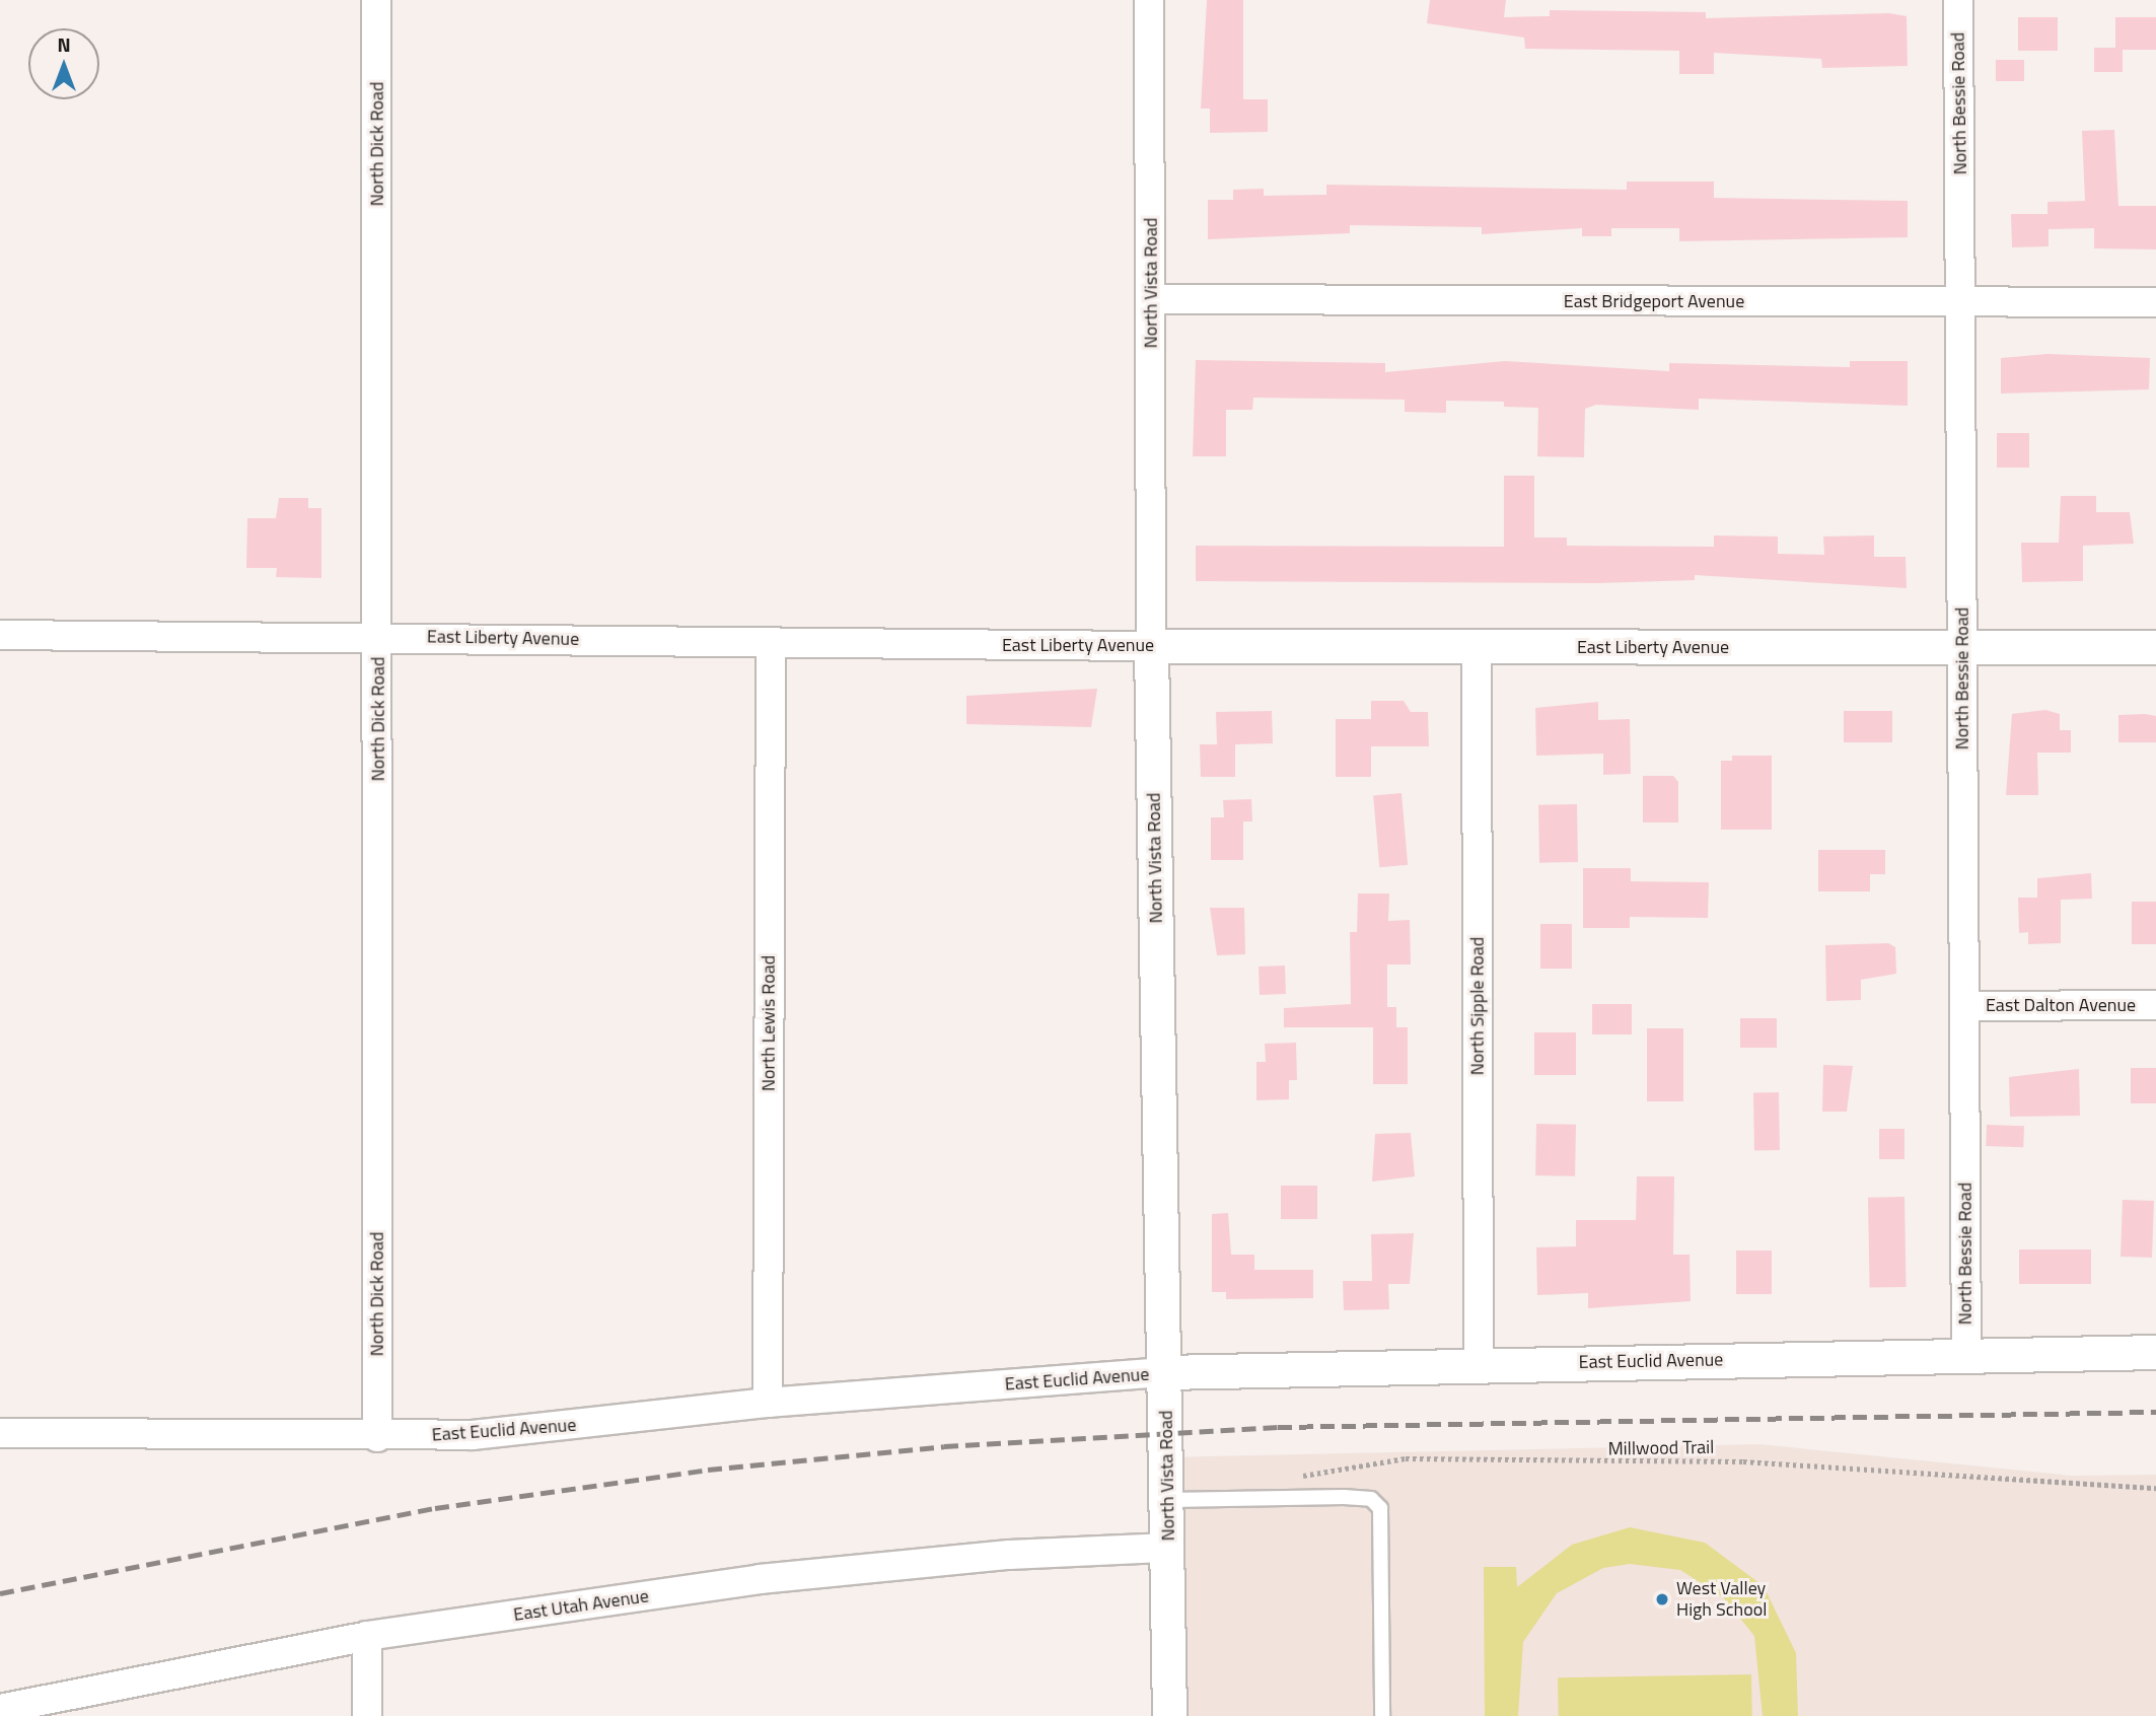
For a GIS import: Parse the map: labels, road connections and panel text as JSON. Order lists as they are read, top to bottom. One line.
{"streets":{"street":["North Bessie Road","North Dick Road","North Vista Road","East Bridgeport Avenue","East Liberty Avenue","East Dalton Avenue","North Sipple Road","North Lewis Road","East Euclid Avenue","East Utah Avenue"],"path":["Millwood Trail"]},"crossings":[["North Bessie Road","East Bridgeport Avenue"],["North Bessie Road","East Liberty Avenue"],["North Bessie Road","East Dalton Avenue"],["North Bessie Road","East Euclid Avenue"],["North Dick Road","East Liberty Avenue"],["North Dick Road","East Euclid Avenue"],["North Vista Road","East Bridgeport Avenue"],["North Vista Road","East Liberty Avenue"],["North Vista Road","East Euclid Avenue"],["North Vista Road","East Utah Avenue"],["East Liberty Avenue","North Sipple Road"],["East Liberty Avenue","North Lewis Road"],["North Sipple Road","East Euclid Avenue"],["North Lewis Road","East Euclid Avenue"]],"places":["West Valley High School"],"north":"top"}
